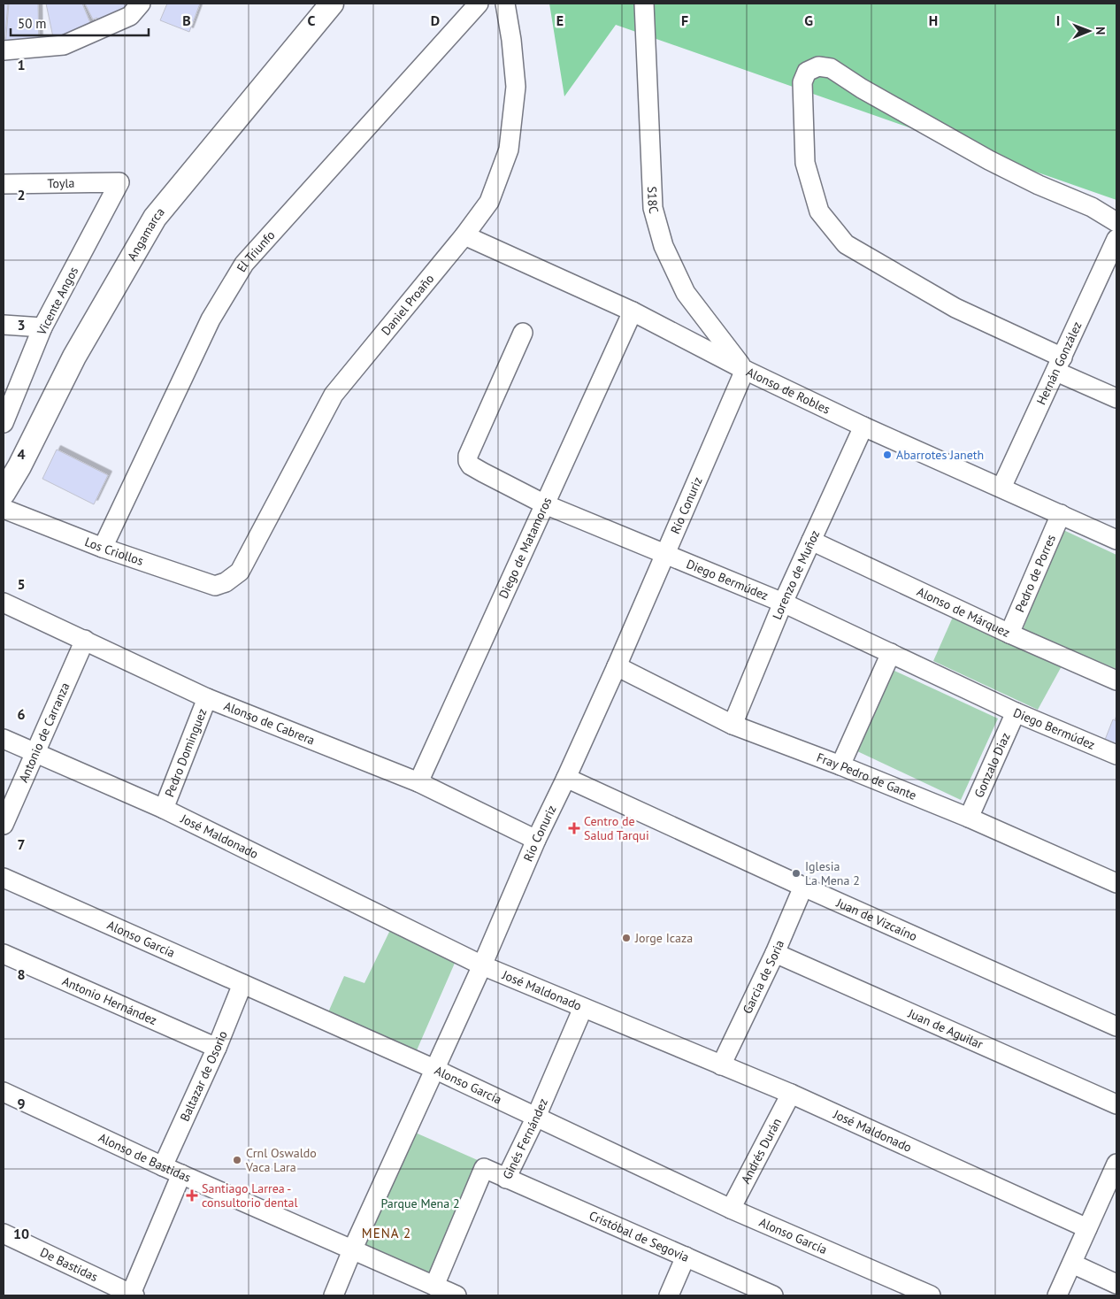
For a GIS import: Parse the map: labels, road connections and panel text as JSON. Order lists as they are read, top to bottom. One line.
{"streets":{"street":["Toyla","S18C","Angamarca","El Triunfo","Vicente Angos","Daniel Proaño","Hernán González","Alonso de Robles","Río Conuriz","Diego de Matamoros","Los Criollos","Lorenzo de Muñoz","Pedro de Porres","Diego Bermúdez","Alonso de Márquez","Alonso de Cabrera","Antonio de Carranza","Pedro Dominguez","Gonzalo Diaz","Fray Pedro de Gante","José Maldonado","Juan de Vizcaíno","Alonso García","Garcia de Soria","Antonio Hernández","Juan de Aguilar","Baltazar de Osorio","Ginés Fernández","Andrés Durán","Alonso de Bastidas","Cristóbal de Segovia","De Bastidas"]},"crossings":[["Toyla","Vicente Angos"],["S18C","Alonso de Robles"],["S18C","Río Conuriz"],["El Triunfo","Los Criollos"],["Daniel Proaño","Alonso de Robles"],["Daniel Proaño","Los Criollos"],["Hernán González","Alonso de Robles"],["Alonso de Robles","Río Conuriz"],["Alonso de Robles","Diego de Matamoros"],["Alonso de Robles","Lorenzo de Muñoz"],["Alonso de Robles","Pedro de Porres"],["Río Conuriz","Diego Bermúdez"],["Río Conuriz","Alonso de Cabrera"],["Río Conuriz","Fray Pedro de Gante"],["Río Conuriz","José Maldonado"],["Río Conuriz","Juan de Vizcaíno"],["Río Conuriz","Alonso García"],["Río Conuriz","Alonso de Bastidas"],["Diego de Matamoros","Diego Bermúdez"],["Diego de Matamoros","Alonso de Cabrera"],["Lorenzo de Muñoz","Diego Bermúdez"],["Lorenzo de Muñoz","Alonso de Márquez"],["Lorenzo de Muñoz","Fray Pedro de Gante"],["Pedro de Porres","Alonso de Márquez"],["Diego Bermúdez","Gonzalo Diaz"],["Alonso de Cabrera","Antonio de Carranza"],["Alonso de Cabrera","Pedro Dominguez"],["Antonio de Carranza","José Maldonado"],["Pedro Dominguez","José Maldonado"],["Gonzalo Diaz","Fray Pedro de Gante"],["José Maldonado","Garcia de Soria"],["José Maldonado","Ginés Fernández"],["José Maldonado","Andrés Durán"],["Juan de Vizcaíno","Garcia de Soria"],["Alonso García","Baltazar de Osorio"],["Alonso García","Ginés Fernández"],["Alonso García","Andrés Durán"],["Garcia de Soria","Juan de Aguilar"],["Antonio Hernández","Baltazar de Osorio"],["Baltazar de Osorio","Alonso de Bastidas"],["Ginés Fernández","Alonso de Bastidas"],["Ginés Fernández","Cristóbal de Segovia"]],"districts":["MENA 2"],"parks":["Parque Mena 2"],"places":{"other":["Abarrotes Janeth","Iglesia La Mena 2","Jorge Icaza","Crnl Oswaldo Vaca Lara"],"health":["Centro de Salud Tarqui","Santiago Larrea - consultorio dental"]},"scale_bar":"50 m","north":"right","grid":{"columns":["B","C","D","E","F","G","H","I"],"rows":["1","2","3","4","5","6","7","8","9","10"]}}
